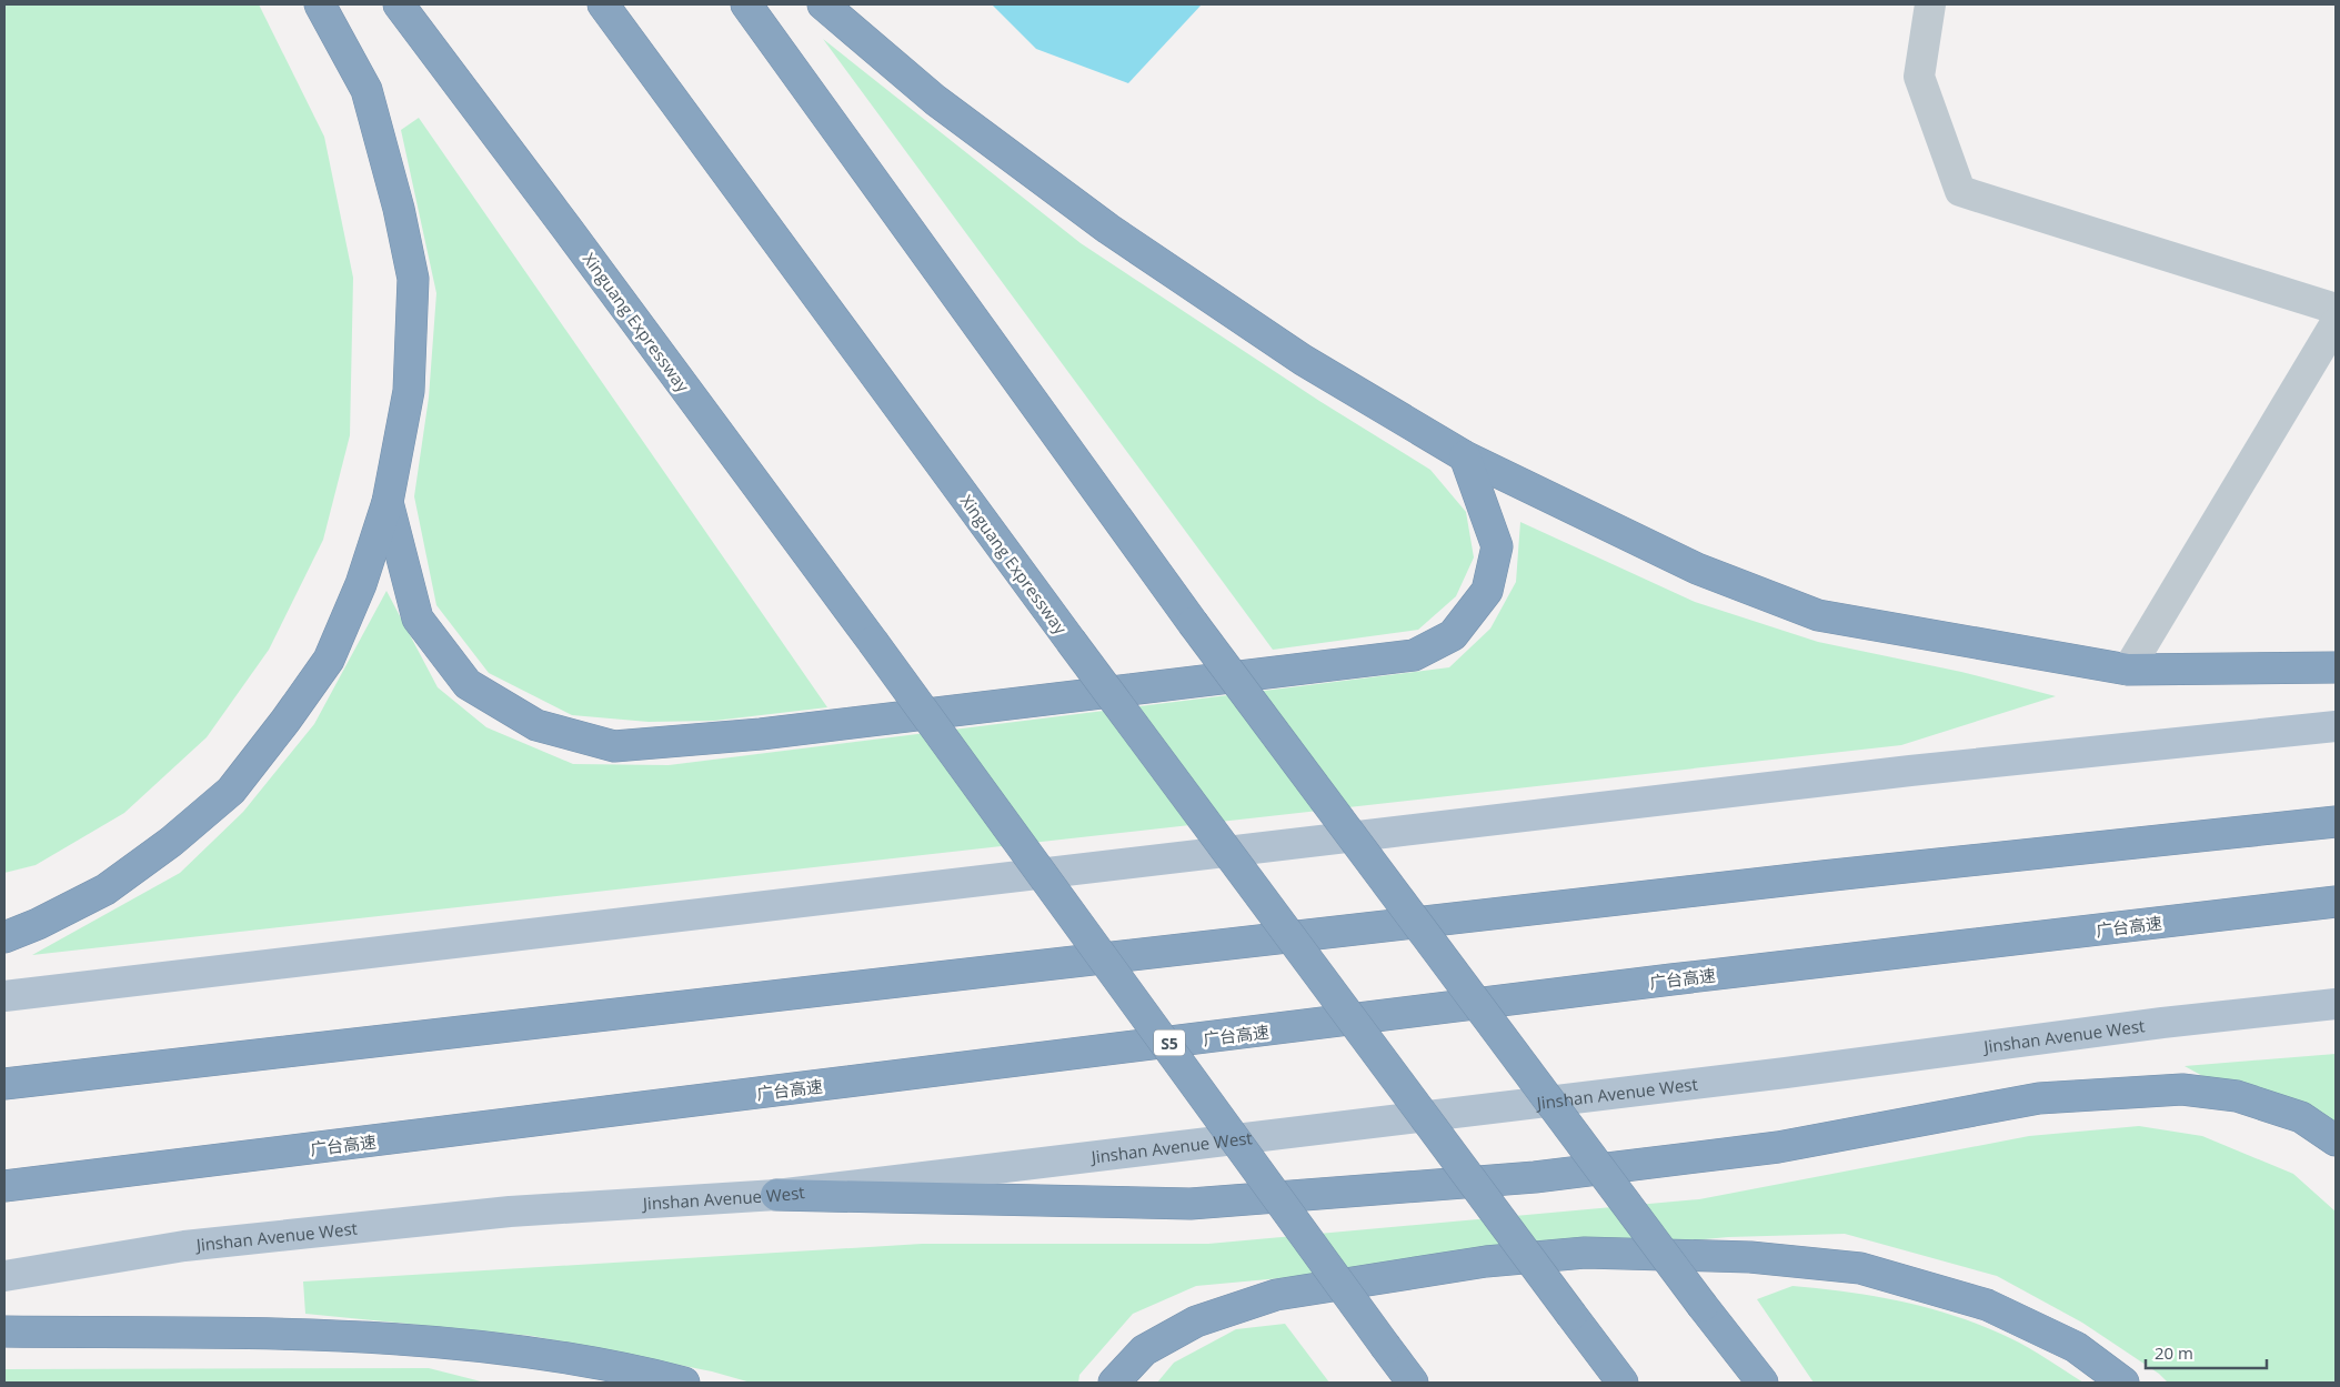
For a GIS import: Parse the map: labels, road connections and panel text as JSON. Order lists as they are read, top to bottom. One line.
{"streets":{"highway":["Xinguang Expressway","广台高速","S5"],"main road":["Jinshan Avenue West"]},"scale_bar":"20 m"}
